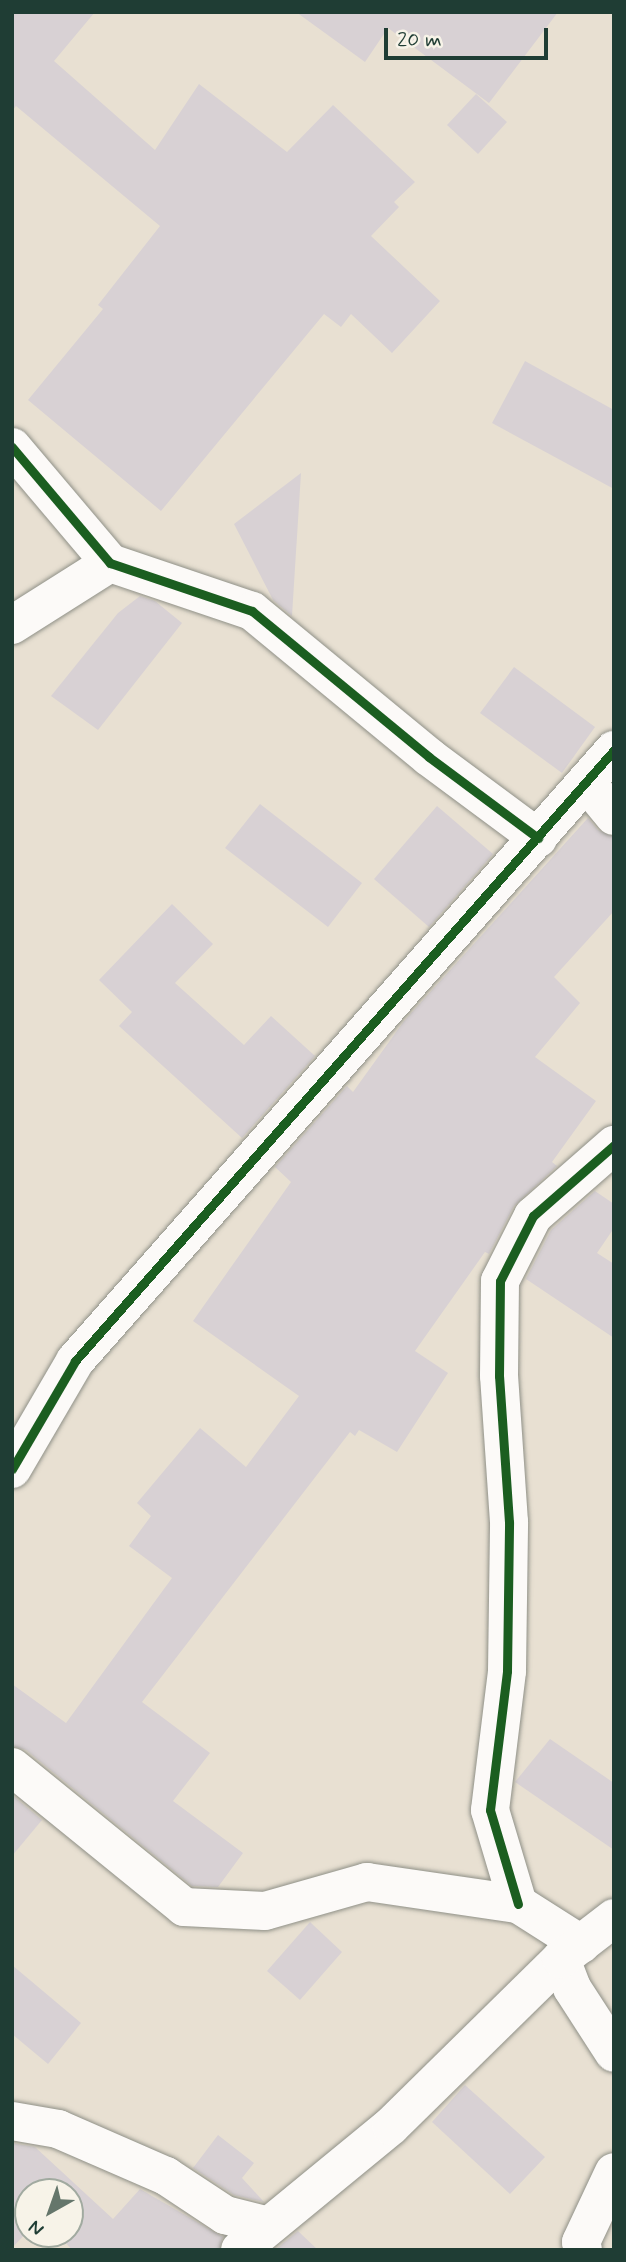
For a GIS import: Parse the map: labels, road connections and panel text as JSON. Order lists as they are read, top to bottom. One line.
{"scale_bar":"20 m","north":"bottom left"}
